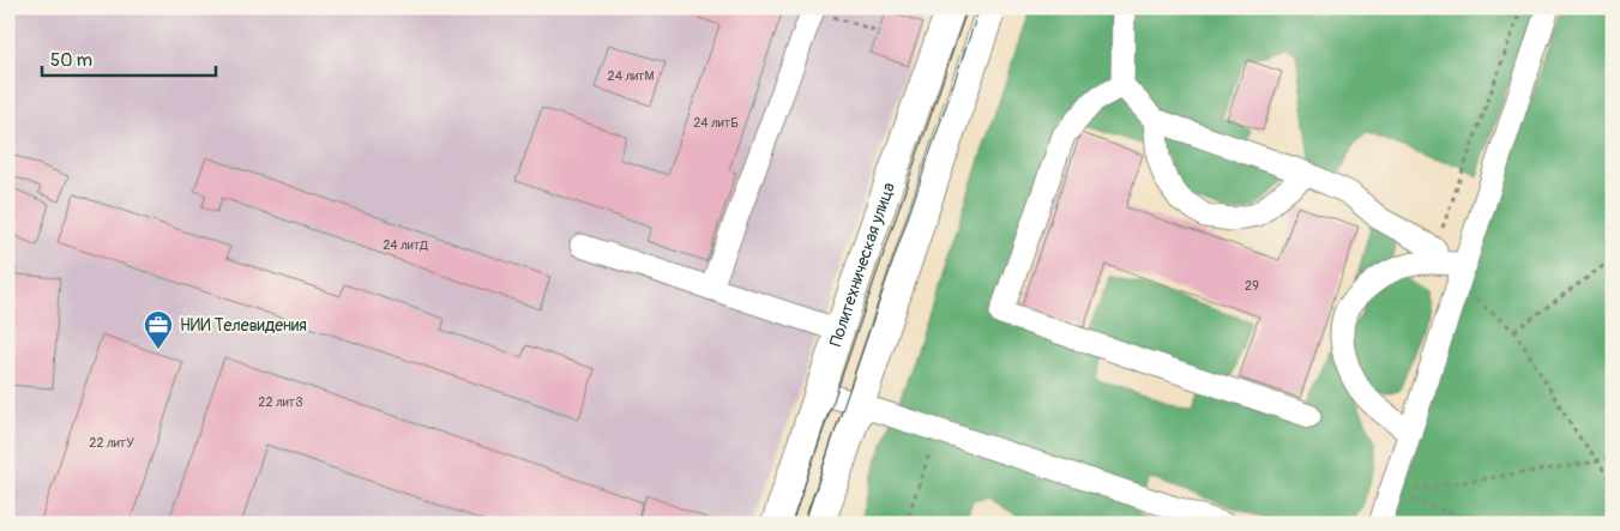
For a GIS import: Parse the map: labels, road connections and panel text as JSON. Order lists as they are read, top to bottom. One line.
{"streets":{"main road":["Политехническая улица"]},"places":{"office":["НИИ Телевидения"]},"house_numbers":["24 литМ","24 литБ","24 литД","29","22 литЗ","22 литУ"],"scale_bar":"50 m"}
